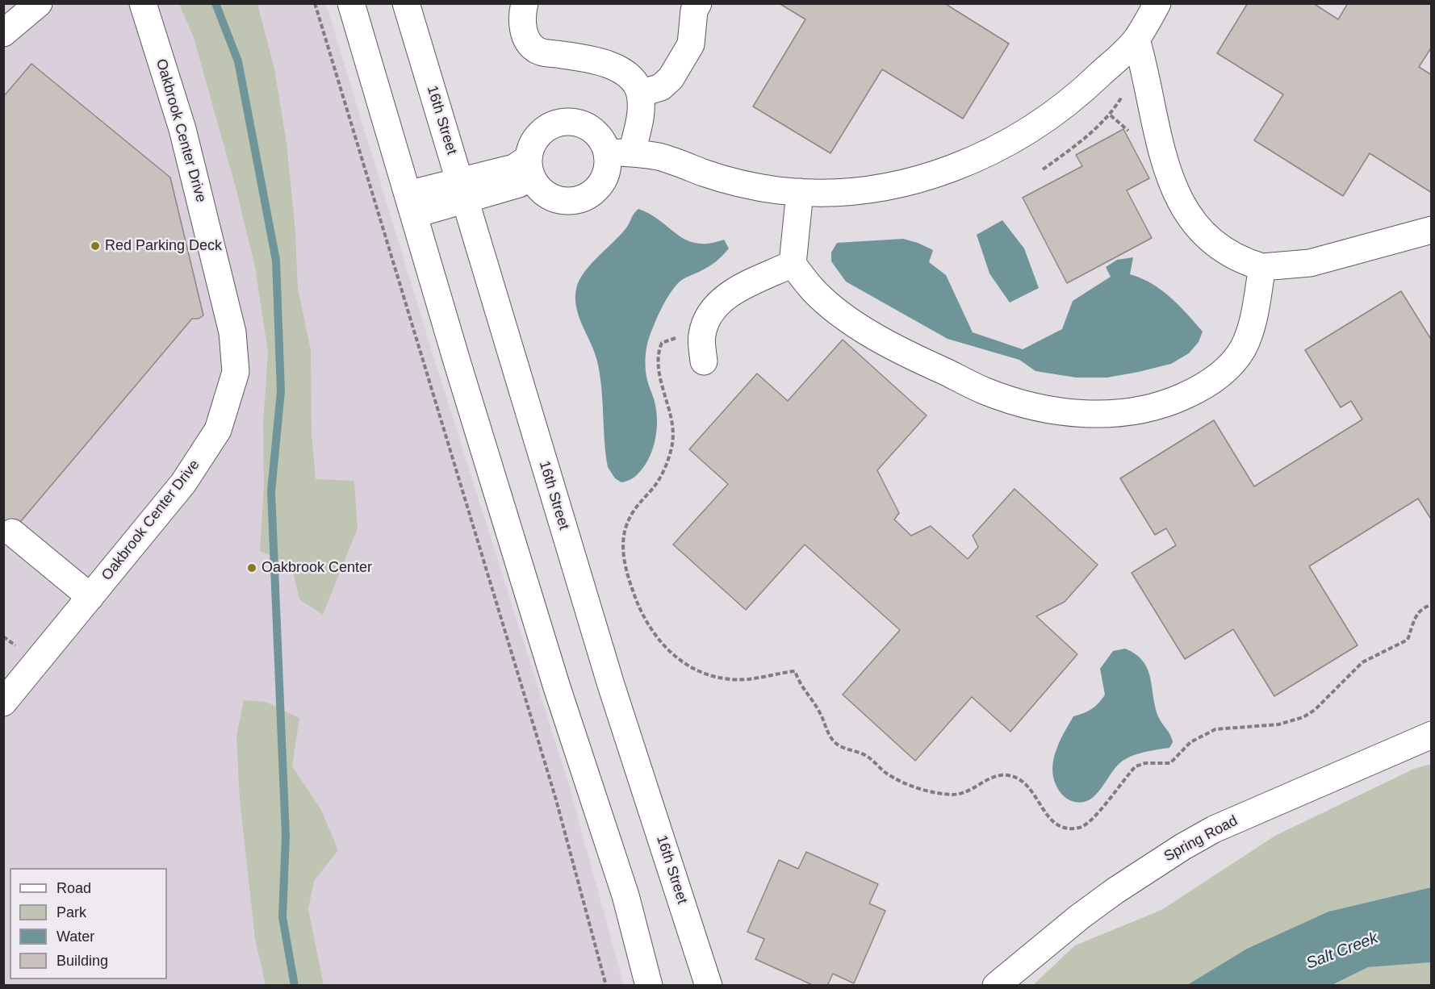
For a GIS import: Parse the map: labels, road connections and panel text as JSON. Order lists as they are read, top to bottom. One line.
{"streets":{"street":["16th Street","Oakbrook Center Drive","Spring Road"]},"water":["Salt Creek"],"places":["Red Parking Deck","Oakbrook Center"],"legend":["Road","Park","Water","Building"]}
